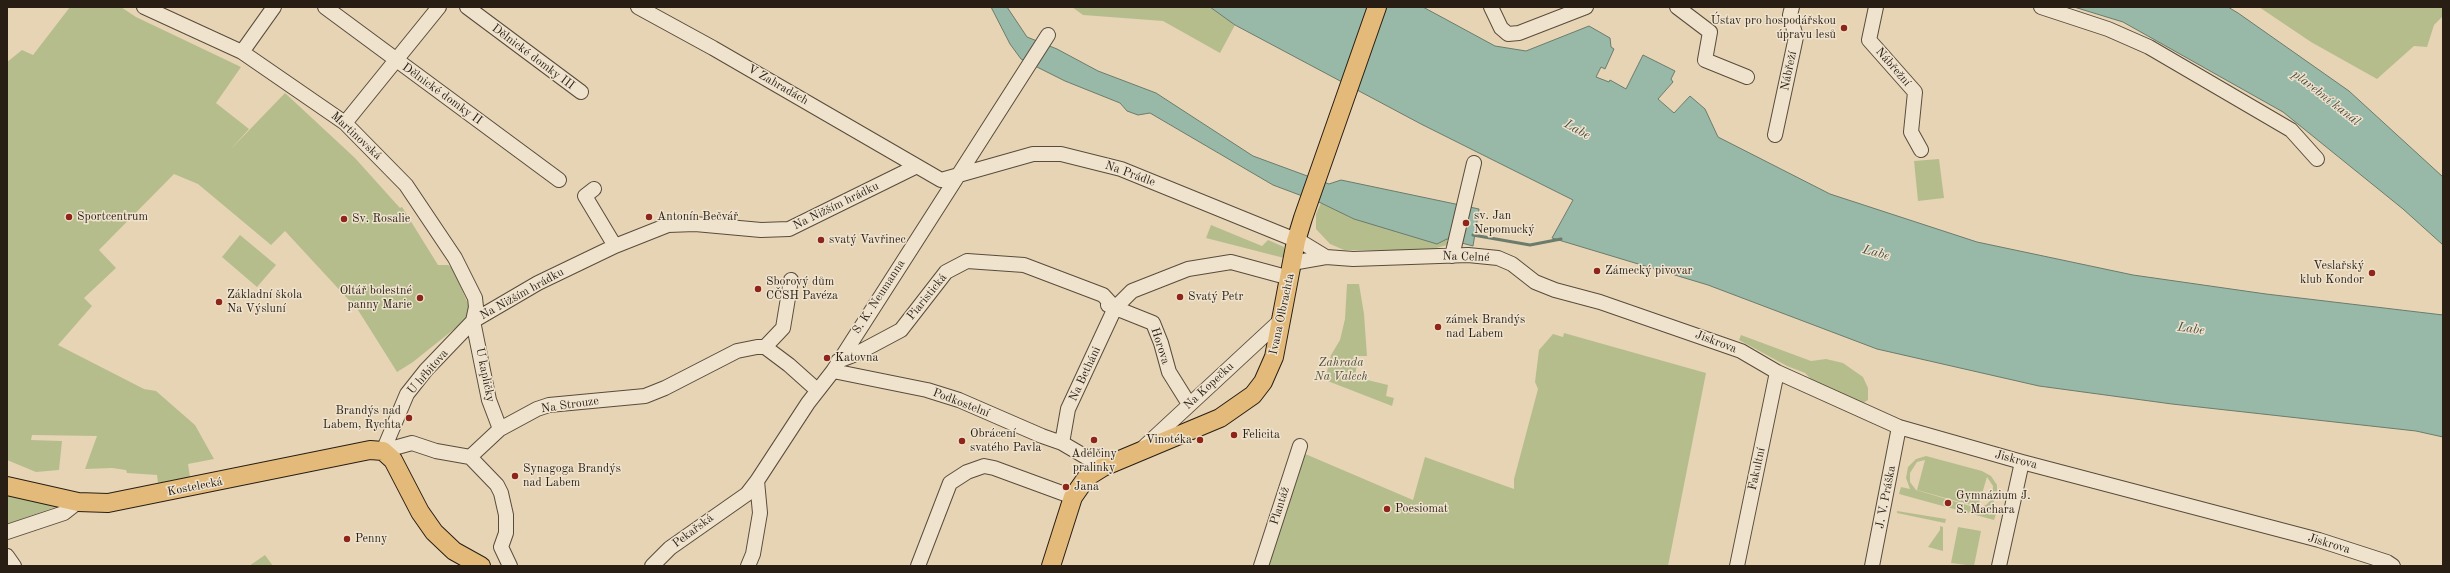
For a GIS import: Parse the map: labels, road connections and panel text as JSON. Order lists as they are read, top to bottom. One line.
{"streets":{"main road":["Ivana Olbrachta","Kostelecká"],"street":["Dělnické domky III","Nábřežní","Nábřeží","V Zahradách","Dělnické domky II","Martinovská","Na Prádle","Na Nižším hrádku","Na Celné","S. K. Neumanna","Piaristická","Jiskrova","Horova","U hřbitova","Na Betháni","U kapličky","Na Kopečku","Podkostelní","Na Strouze","Fakultní","J. V. Práška","Plantáž","Pekařská"]},"crossings":[["V Zahradách","Na Nižším hrádku"],["Na Prádle","Na Celné"],["Na Prádle","S. K. Neumanna"],["Na Prádle","Ivana Olbrachta"],["Na Nižším hrádku","U hřbitova"],["Na Nižším hrádku","U kapličky"],["Na Celné","Ivana Olbrachta"],["Na Celné","Jiskrova"],["S. K. Neumanna","Piaristická"],["S. K. Neumanna","Podkostelní"],["S. K. Neumanna","Pekařská"],["Piaristická","Horova"],["Piaristická","Na Betháni"],["Piaristická","Podkostelní"],["Ivana Olbrachta","Na Kopečku"],["Ivana Olbrachta","Podkostelní"],["Jiskrova","Fakultní"],["Jiskrova","J. V. Práška"],["Horova","Na Betháni"],["Horova","Na Kopečku"],["U hřbitova","U kapličky"],["U hřbitova","Kostelecká"],["Na Betháni","Podkostelní"],["U kapličky","Na Strouze"]],"water":["plavební kanál","Labe"],"parks":["Zahrada Na Valech"],"places":["Ústav pro hospodářskou úpravu lesů","Sportcentrum","Antonín Bečvář","Sv. Rosalie","sv. Jan Nepomucký","svatý Vavřinec","Zámecký pivovar","Veslařský klub Kondor","Sborový dům CČSH Pavéza","Svatý Petr","Oltář bolestné panny Marie","Základní škola Na Výsluní","zámek Brandýs nad Labem","Katovna","Brandýs nad Labem, Rychta","Felicita","Adélčiny pralinky","Vinotéka","Obrácení svatého Pavla","Synagoga Brandýs nad Labem","Jana","Gymnázium J. S. Machara","Poesiomat","Penny"]}
